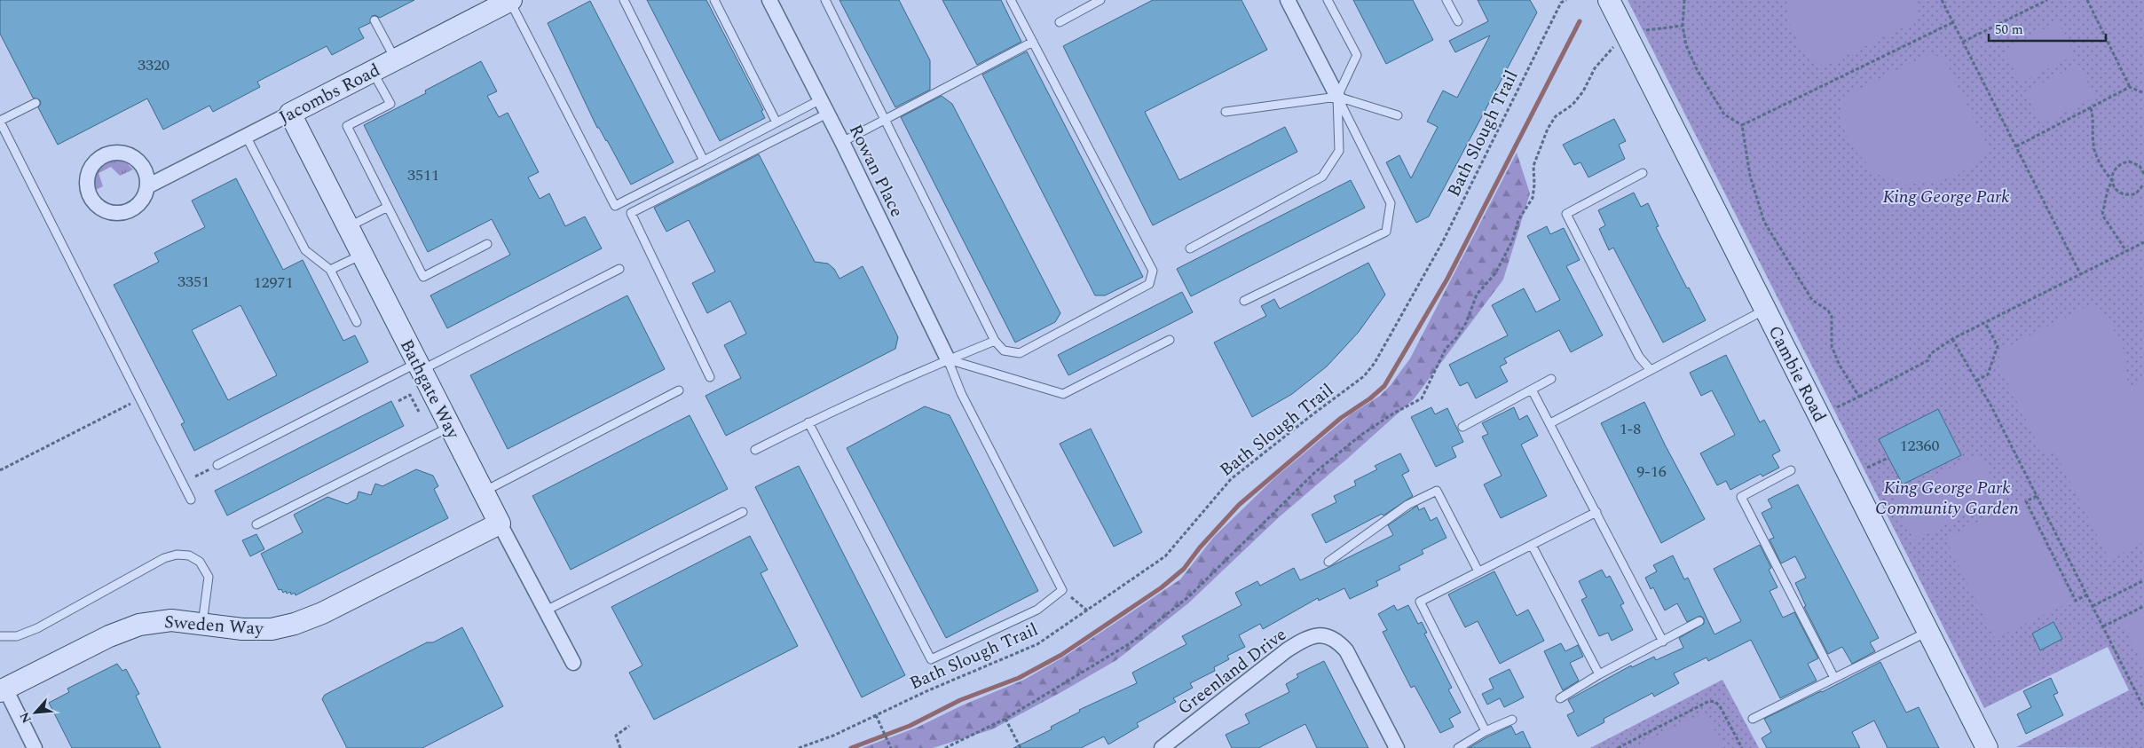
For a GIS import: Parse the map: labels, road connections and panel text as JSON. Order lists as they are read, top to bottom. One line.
{"streets":{"street":["Jacombs Road","Rowan Place","Cambie Road","Bathgate Way","Sweden Way","Greenland Drive"],"path":["Bath Slough Trail"]},"crossings":[["Jacombs Road","Bathgate Way"],["Bathgate Way","Sweden Way"]],"parks":["King George Park","King George Park Community Garden"],"house_numbers":["3320","3511","3351","12971","1-8","12360","9-16"],"scale_bar":"50 m","north":"bottom left"}
